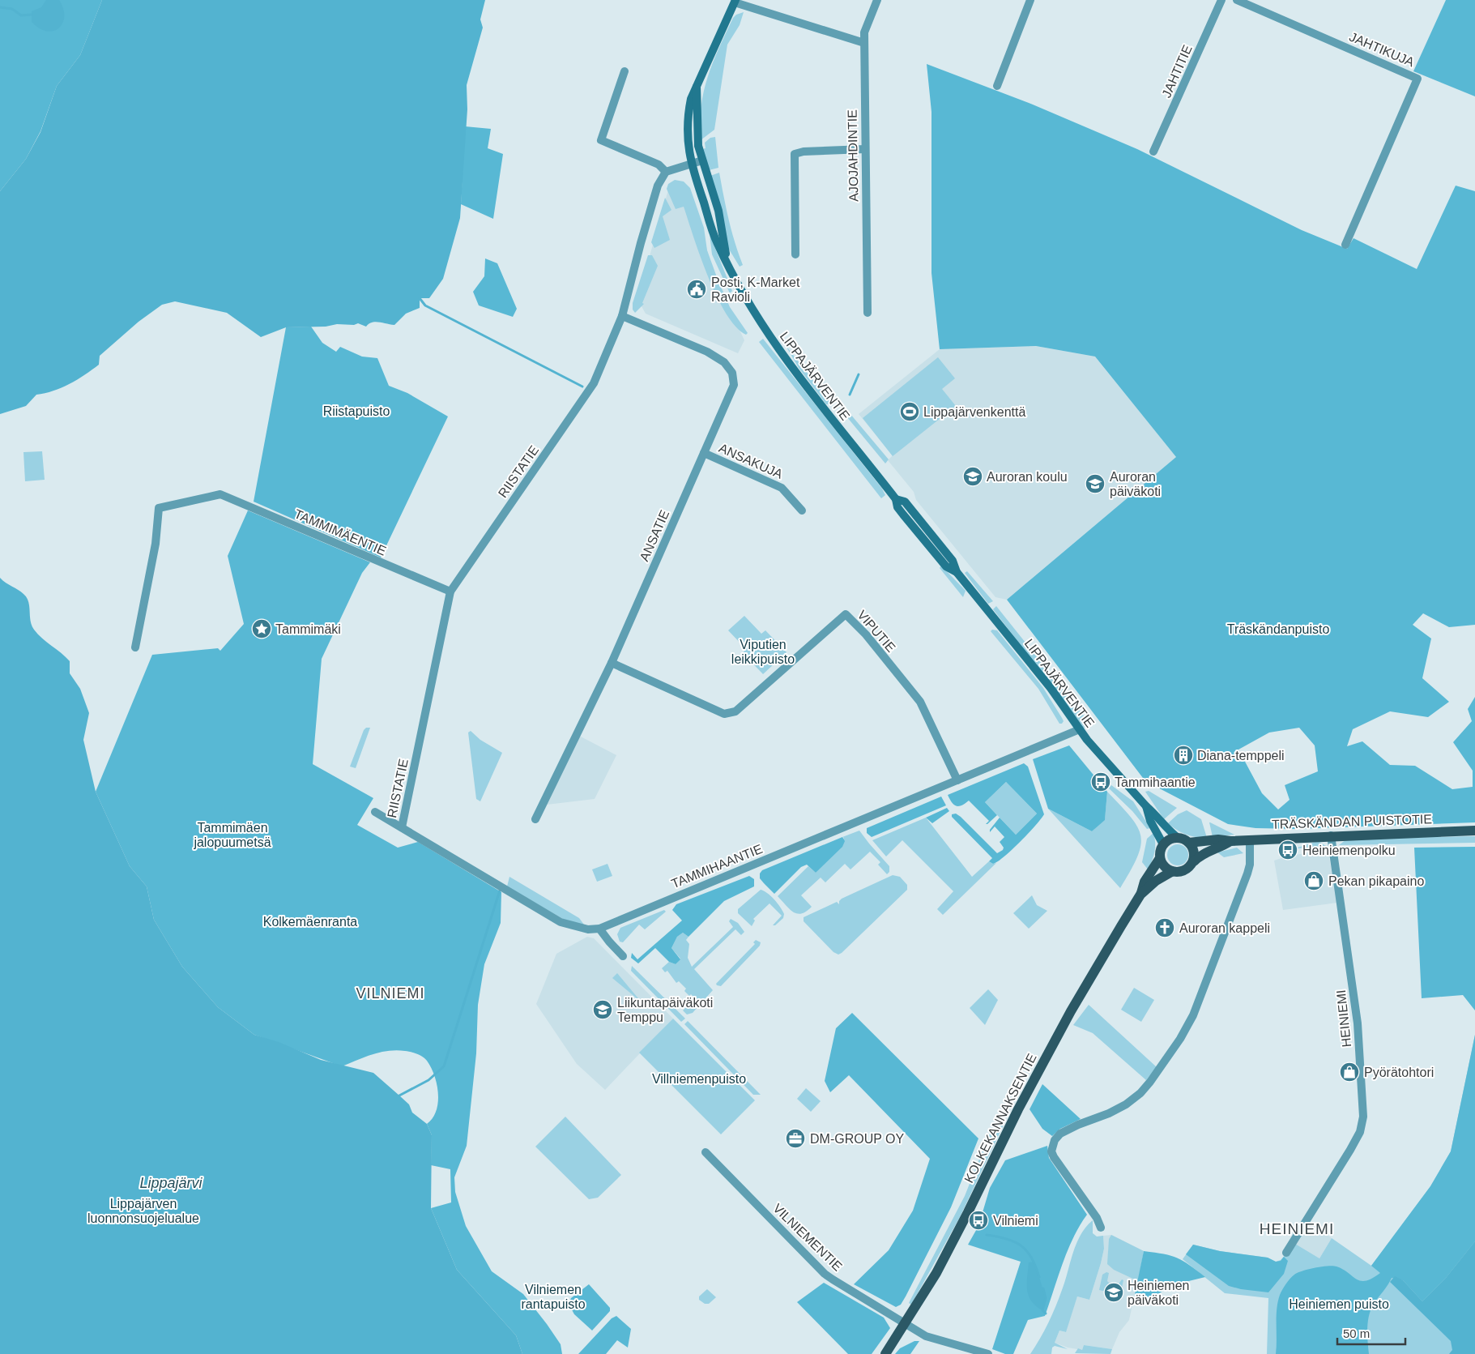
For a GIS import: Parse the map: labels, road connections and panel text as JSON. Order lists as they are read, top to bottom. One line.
{"streets":{"main road":["LIPPAJÄRVENTIE","TRÄSKÄNDAN PUISTOTIE","KOLKEKANNAKSENTIE"],"street":["JAHTIKUJA","JAHTITIE","AJOJAHDINTIE","ANSAKUJA","RIISTATIE","TAMMIMÄENTIE","ANSATIE","VIPUTIE","TAMMIHAANTIE","HEINIEMI","VILNIEMENTIE"]},"crossings":[["LIPPAJÄRVENTIE","TRÄSKÄNDAN PUISTOTIE"],["LIPPAJÄRVENTIE","TAMMIHAANTIE"],["LIPPAJÄRVENTIE","KOLKEKANNAKSENTIE"],["ANSAKUJA","ANSATIE"],["RIISTATIE","TAMMIMÄENTIE"],["RIISTATIE","ANSATIE"],["RIISTATIE","TAMMIHAANTIE"],["ANSATIE","VIPUTIE"],["VIPUTIE","TAMMIHAANTIE"],["TRÄSKÄNDAN PUISTOTIE","HEINIEMI"],["TRÄSKÄNDAN PUISTOTIE","KOLKEKANNAKSENTIE"],["KOLKEKANNAKSENTIE","VILNIEMENTIE"]],"districts":["VILNIEMI","HEINIEMI"],"water":["Lippajärvi"],"parks":["Riistapuisto","Träskändanpuisto","Viputien leikkipuisto","Tammimäen jalopuumetsä","Kolkemäenranta","Villniemenpuisto","Lippajärven luonnonsuojelualue","Vilniemen rantapuisto","Heiniemen puisto"],"places":{"public building":["Posti, K-Market Ravioli"],"sports":["Lippajärvenkenttä"],"school or university":["Auroran koulu","Auroran päiväkoti","Liikuntapäiväkoti Temppu","Heiniemen päiväkoti"],"place":["Tammimäki"],"building":["Diana-temppeli"],"bus stop":["Tammihaantie","Heiniemenpolku","Vilniemi"],"shop":["Pekan pikapaino","Pyörätohtori"],"church":["Auroran kappeli"],"office":["DM-GROUP OY"]},"scale_bar":"50 m"}
